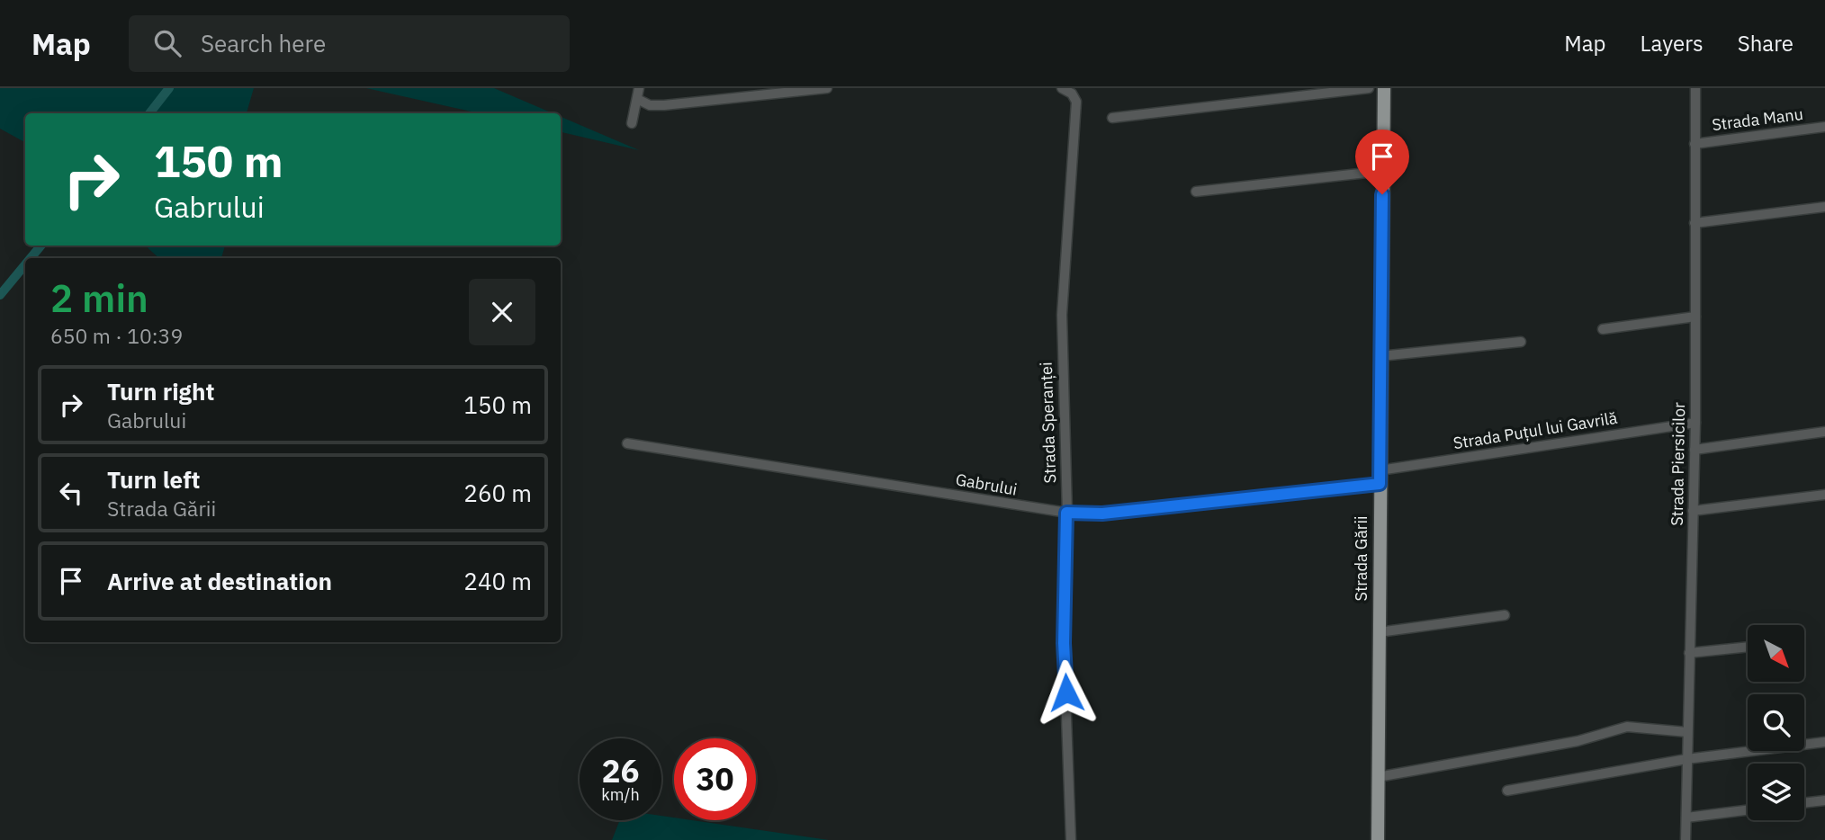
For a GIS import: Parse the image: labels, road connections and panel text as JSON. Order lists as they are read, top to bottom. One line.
{"streets":{"main road":["Strada Gării"],"street":["Strada Manu","Strada Speranței","Strada Puțul lui Gavrilă","Strada Piersicilor","Gabrului"]},"crossings":[["Strada Manu","Strada Piersicilor"],["Strada Speranței","Gabrului"],["Strada Puțul lui Gavrilă","Strada Piersicilor"],["Strada Puțul lui Gavrilă","Gabrului"],["Strada Puțul lui Gavrilă","Strada Gării"],["Gabrului","Strada Gării"]],"north":"bottom right","page":{"header":"Map","search":"Search here","nav":["Map","Layers","Share"],"turn":["150 m","Gabrului"],"heading":["2 min","650 m · 10:39"],"list":[{"name":"Turn right","note":"Gabrului","value":"150 m"},{"name":"Turn left","note":"Strada Gării","value":"260 m"},{"name":"Arrive at destination","value":"240 m"}],"speed":"26 km/h","limit":"30"}}
